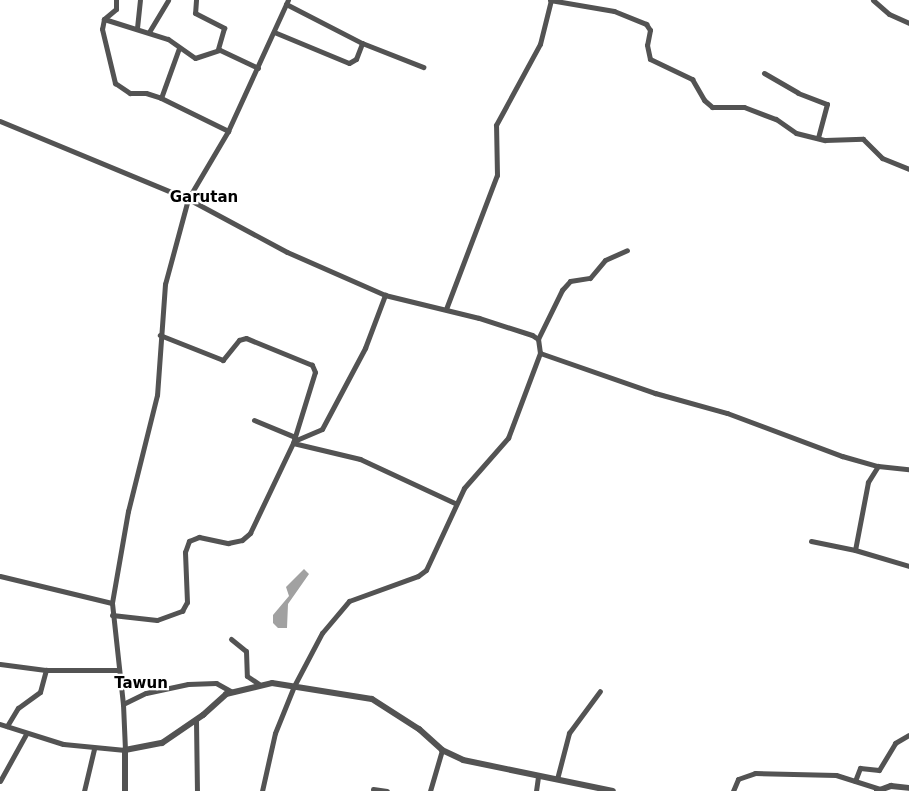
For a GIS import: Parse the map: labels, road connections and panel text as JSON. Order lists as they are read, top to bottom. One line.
{"districts":["Garutan","Tawun"]}
